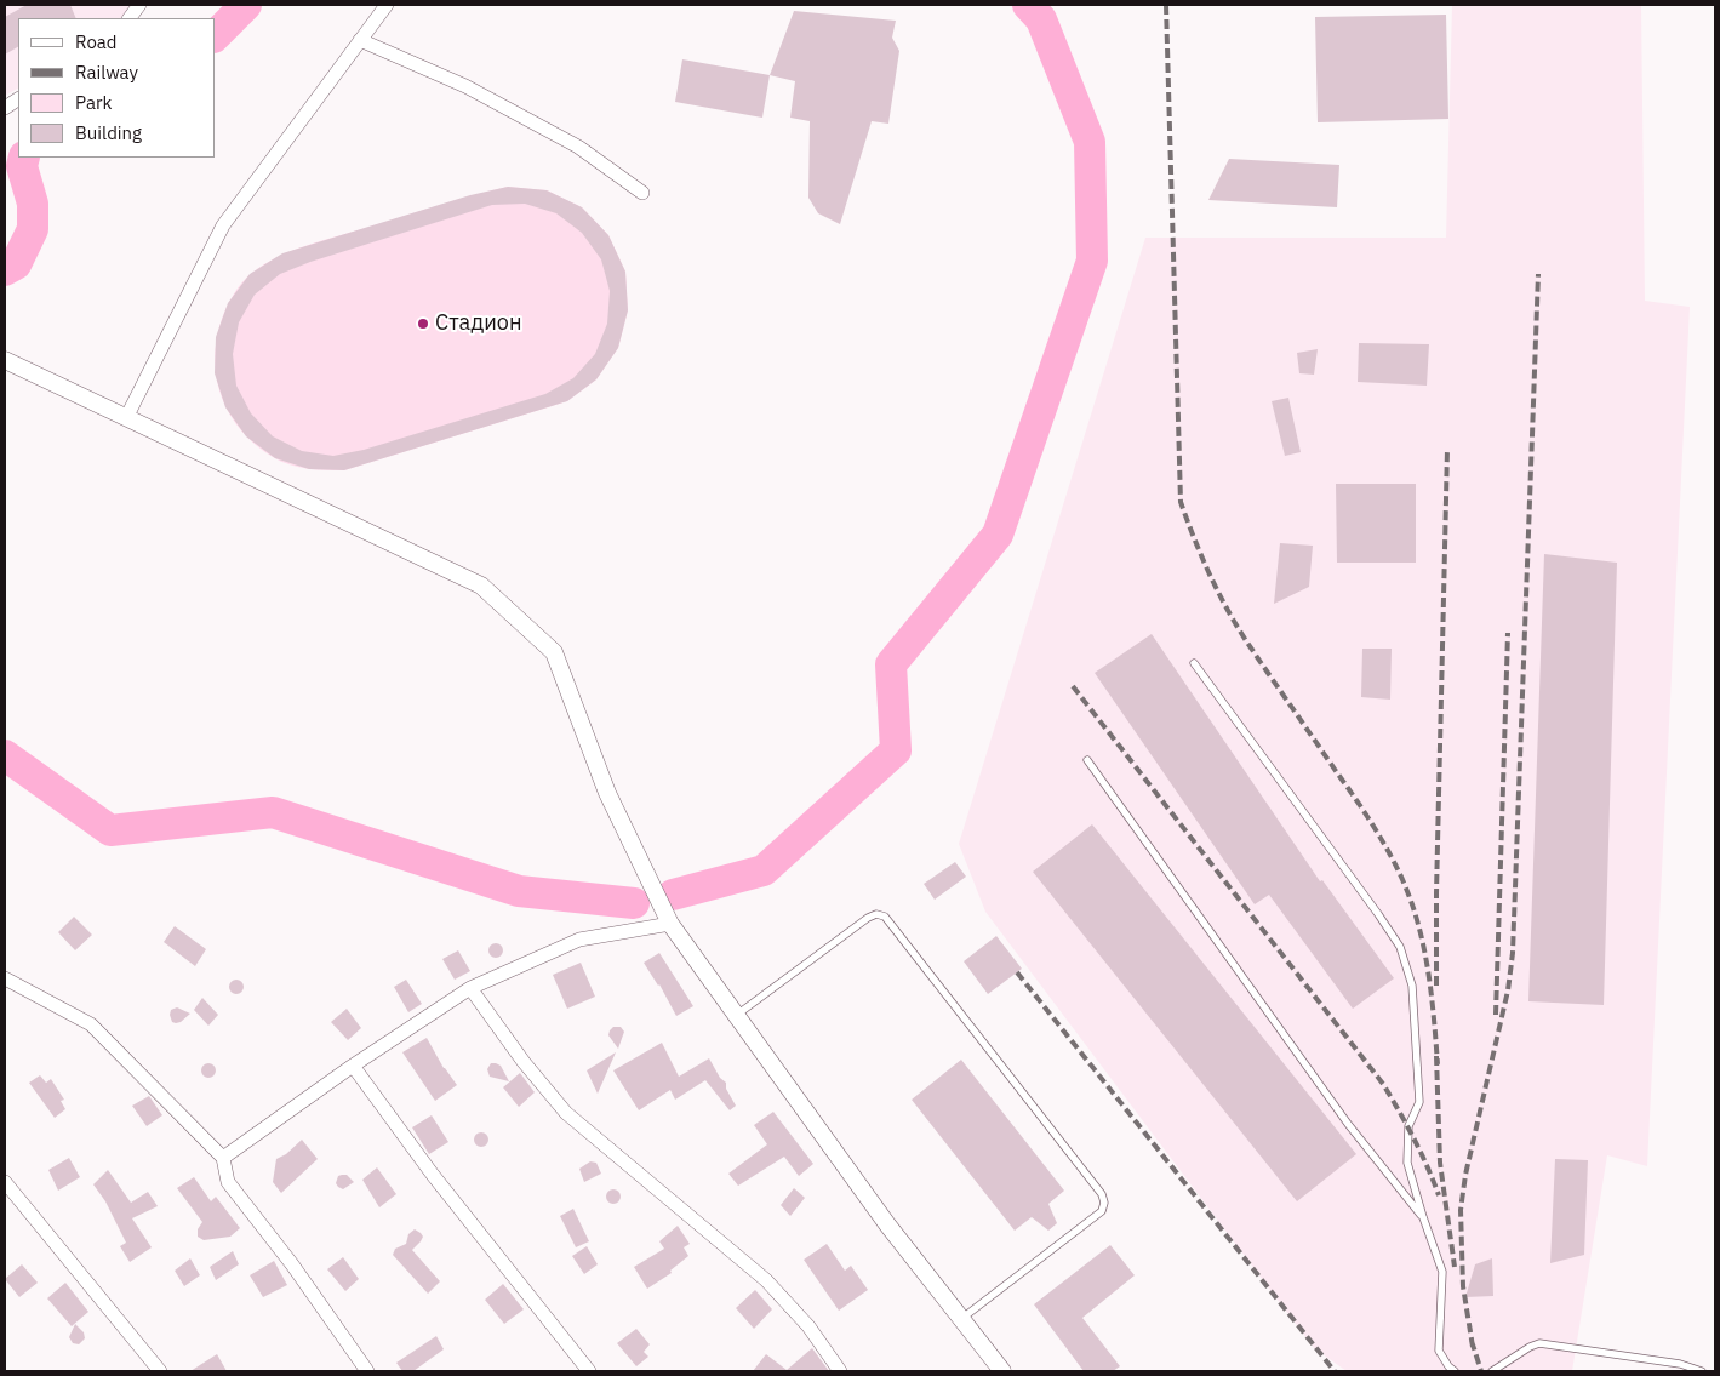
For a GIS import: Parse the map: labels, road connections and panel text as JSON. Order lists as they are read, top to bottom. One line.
{"places":["Стадион"],"legend":["Road","Railway","Park","Building"]}
